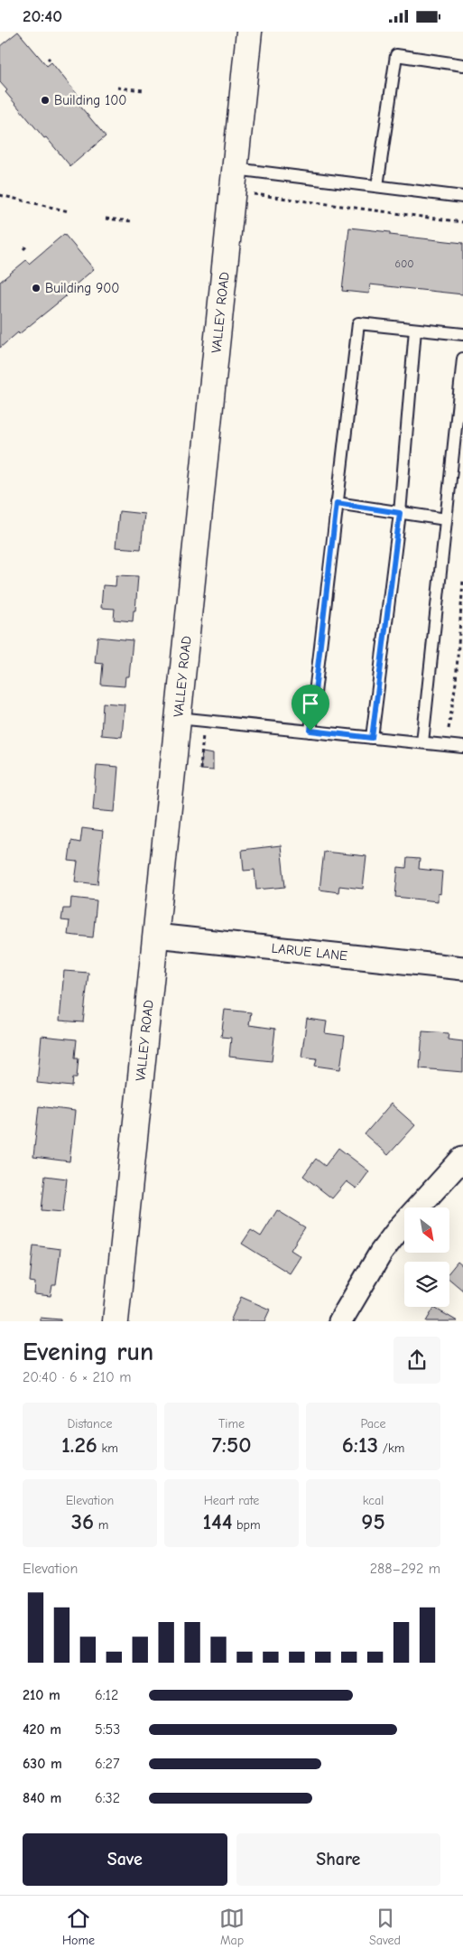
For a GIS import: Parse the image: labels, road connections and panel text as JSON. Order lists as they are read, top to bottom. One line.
{"streets":{"street":["VALLEY ROAD","LARUE LANE"]},"crossings":[["VALLEY ROAD","LARUE LANE"]],"places":["Building 100","Building 900"],"house_numbers":["600"],"north":"bottom right","page":{"status":"20:40","heading":["Evening run","20:40 · 6 × 210 m"],"stats":[["Distance","1.26 km"],["Time","7:50"],["Pace","6:13 /km"],["Elevation","36 m"],["Heart rate","144 bpm"],["kcal","95"]],"chart":["Elevation","288–292 m"],"list":[{"name":"210 m","note":"6:12"},{"name":"420 m","note":"5:53"},{"name":"630 m","note":"6:27"},{"name":"840 m","note":"6:32"}],"buttons":["Save","Share"],"tabs":["Home","Map","Saved"]}}
